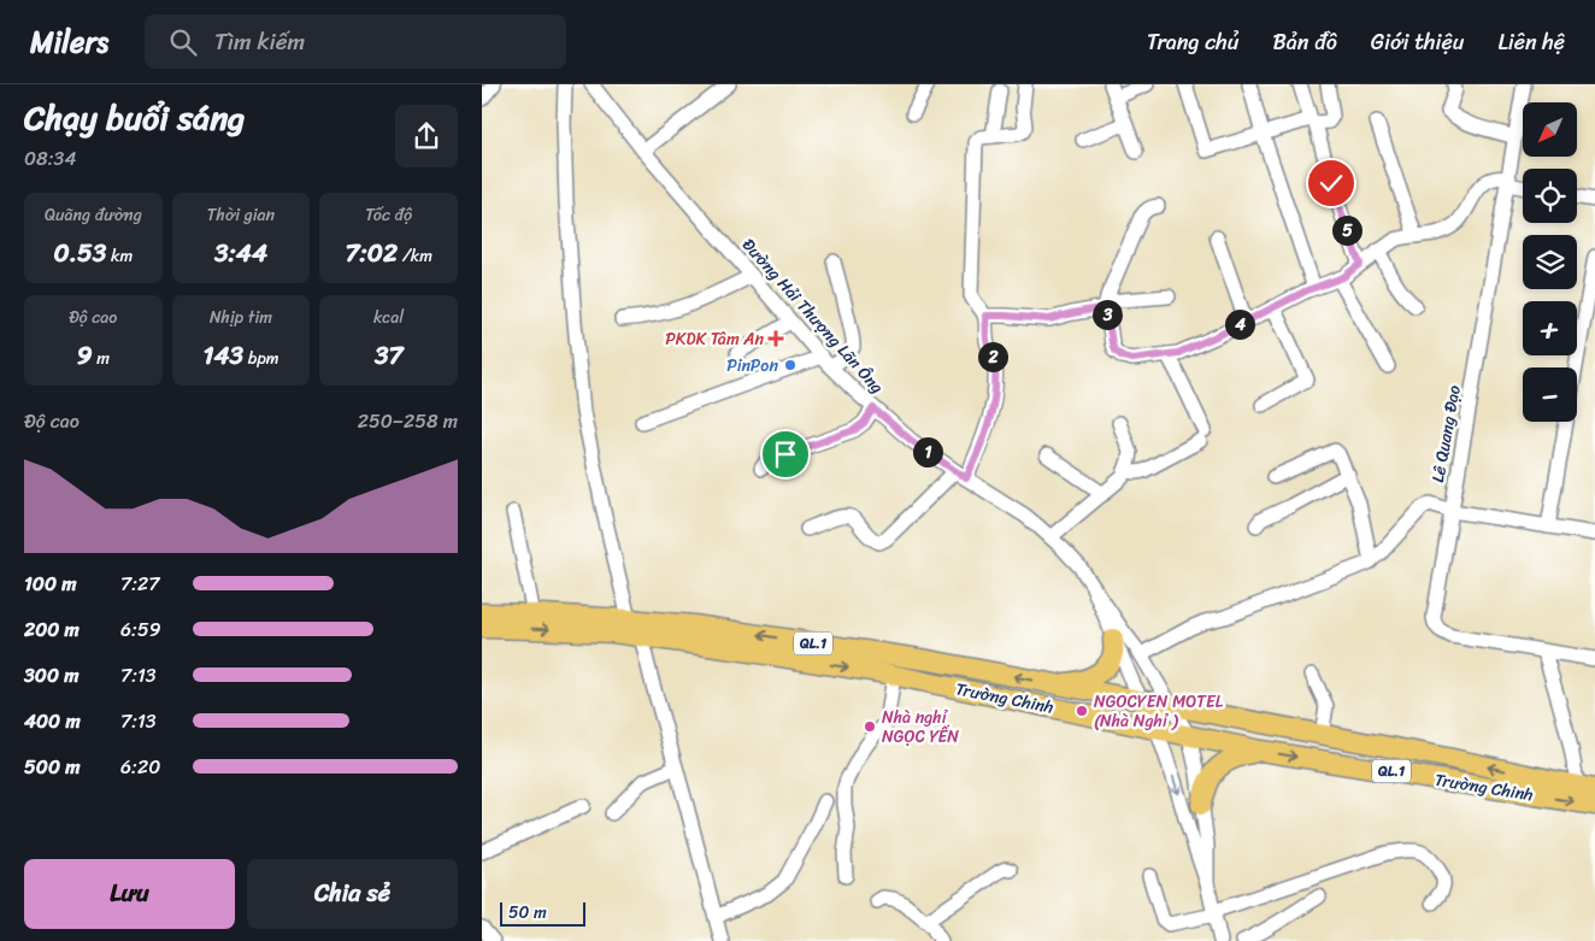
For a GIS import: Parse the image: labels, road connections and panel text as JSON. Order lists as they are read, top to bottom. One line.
{"streets":{"highway":["QL.1","Trường Chinh"],"street":["Đường Hải Thượng Lãn Ông","Lê Quang Đạo"]},"crossings":[["Đường Hải Thượng Lãn Ông","Trường Chinh"]],"places":{"health":["PKDK Tâm An"],"other":["PinPon","NGOCYEN MOTEL (Nhà Nghỉ )","Nhà nghỉ NGỌC YẾN"]},"scale_bar":"50 m","north":"bottom left","page":{"header":"Milers","search":"Tìm kiếm","nav":["Trang chủ","Bản đồ","Giới thiệu","Liên hệ"],"heading":["Chạy buổi sáng","08:34"],"map_buttons":["+","−"],"stats":[["Quãng đường","0.53 km"],["Thời gian","3:44"],["Tốc độ","7:02 /km"],["Độ cao","9 m"],["Nhịp tim","143 bpm"],["kcal","37"]],"pins":["5","3","4","2","1"],"chart":["Độ cao","250–258 m"],"list":[{"name":"100 m","note":"7:27"},{"name":"200 m","note":"6:59"},{"name":"300 m","note":"7:13"},{"name":"400 m","note":"7:13"},{"name":"500 m","note":"6:20"}],"buttons":["Lưu","Chia sẻ"],"scale":"50 m"}}
